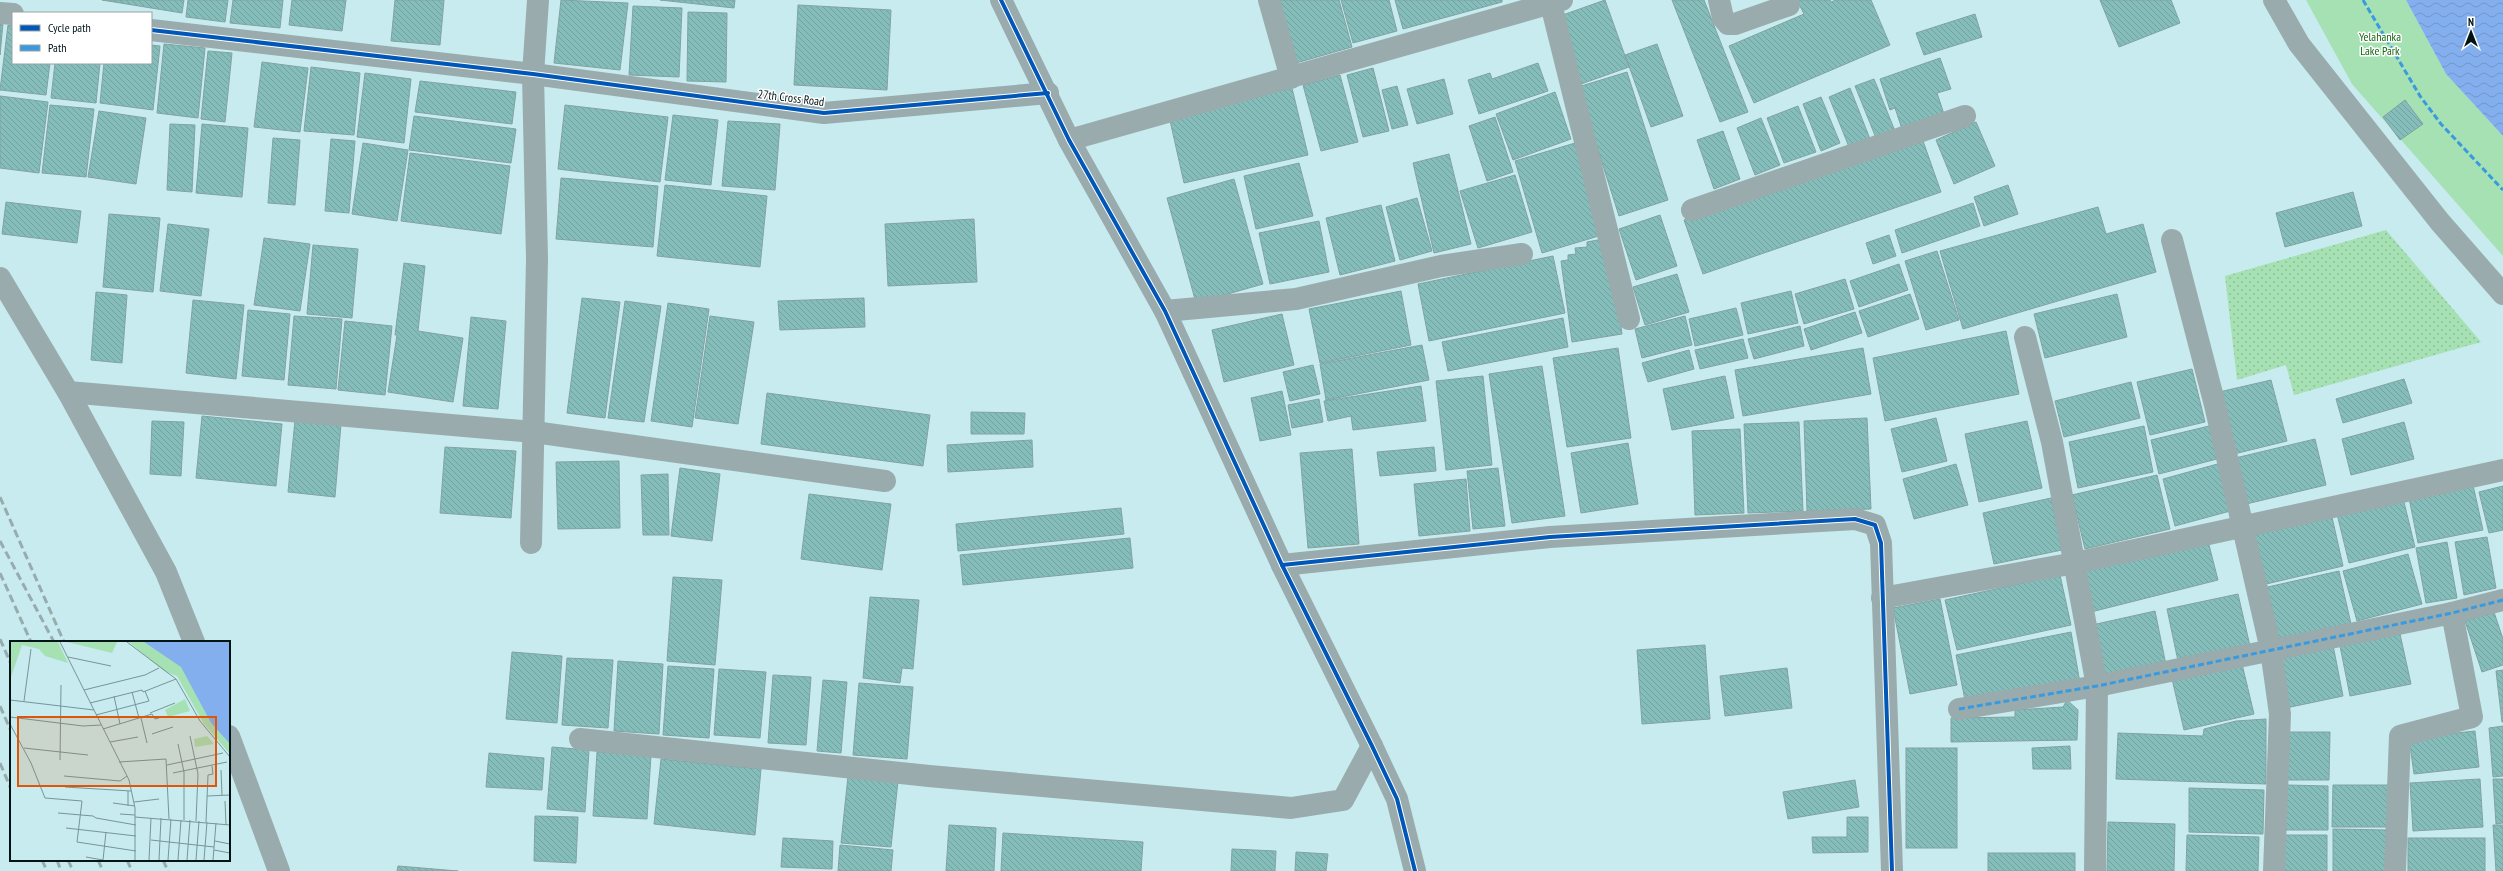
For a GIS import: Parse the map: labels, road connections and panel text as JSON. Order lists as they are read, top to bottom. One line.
{"streets":{"street":["27th Cross Road"]},"parks":["Yelahanka Lake Park"],"legend":["Cycle path","Path"],"north":"top"}
